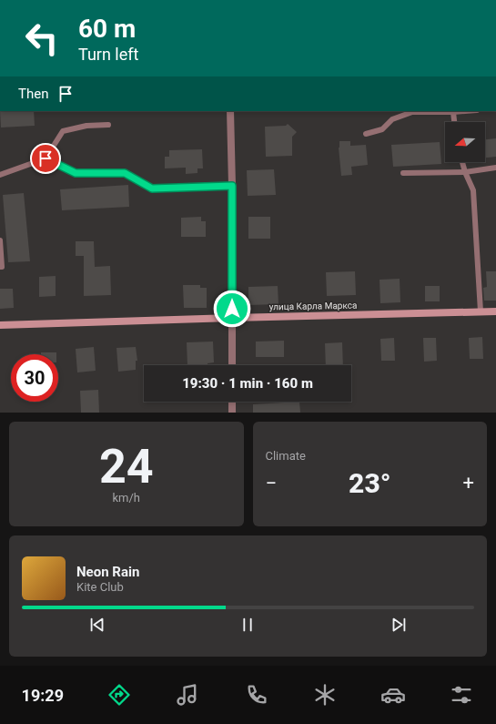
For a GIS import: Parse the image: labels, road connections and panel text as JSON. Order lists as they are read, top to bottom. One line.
{"streets":{"main road":["улица Карла Маркса"]},"north":"left","page":{"turn":["60 m","Turn left"],"then":"Then","limit":"30","trip":"19:30 · 1 min · 160 m","tile":[["24","km/h"],"Climate"],"heat":["−","23°","+"],"song":["Neon Rain","Kite Club"],"tabs":"19:29"}}
